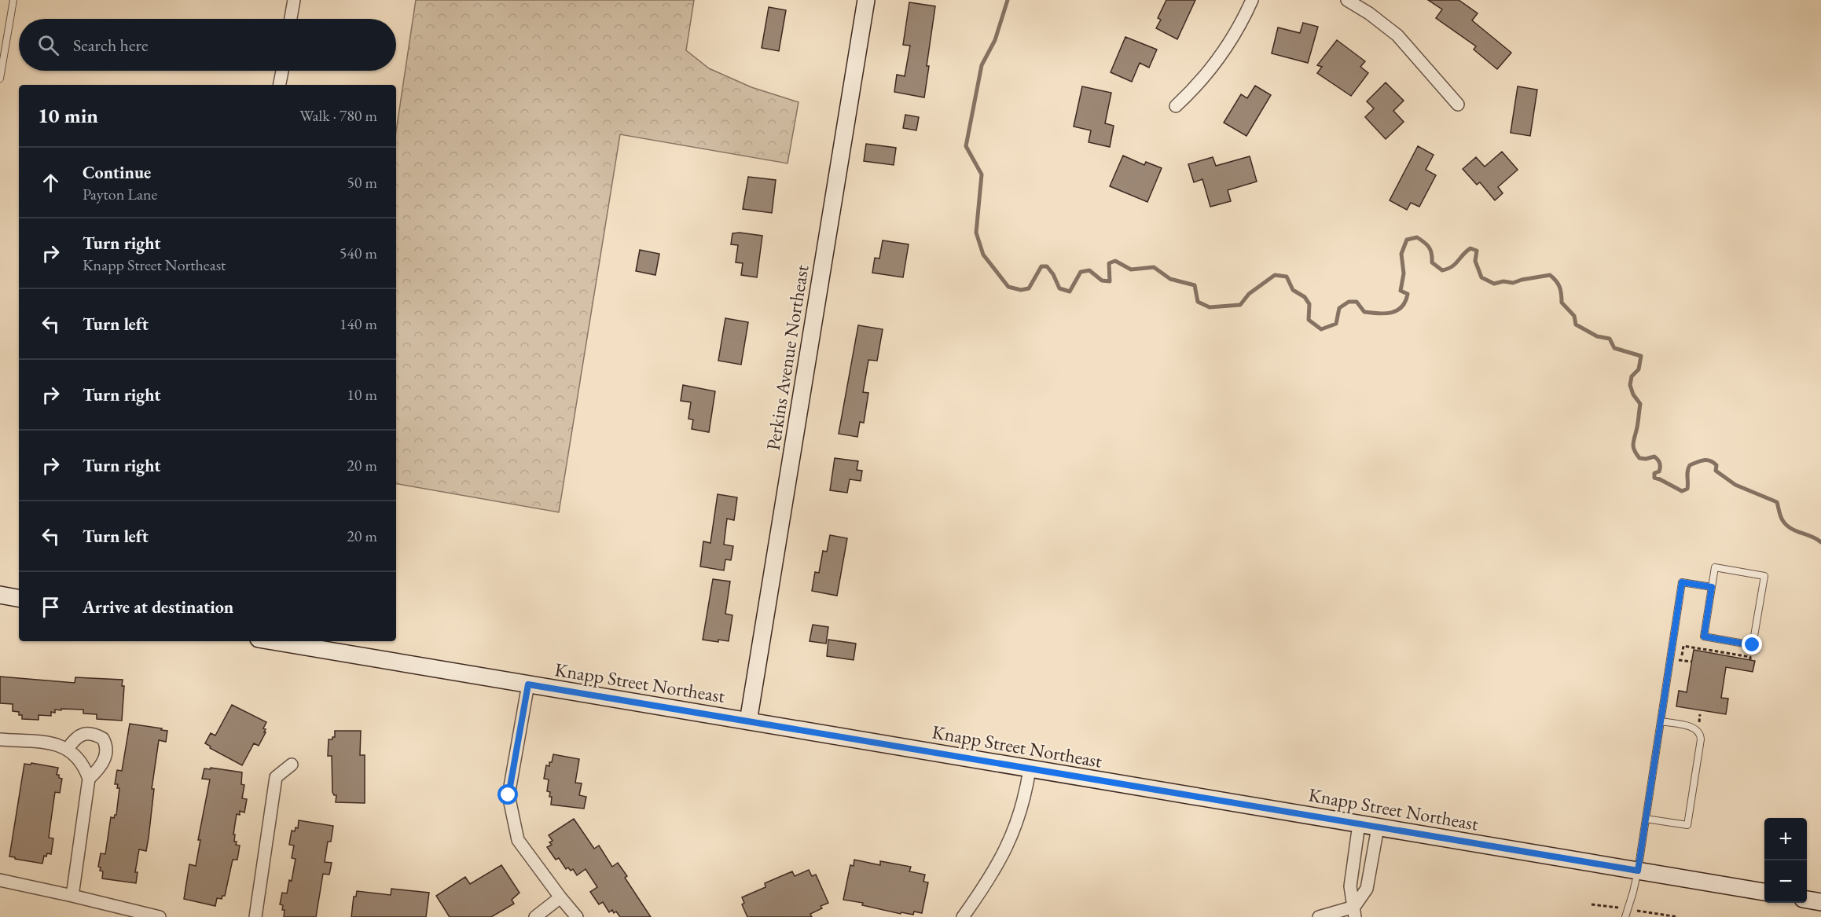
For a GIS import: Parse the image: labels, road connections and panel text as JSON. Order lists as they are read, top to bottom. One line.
{"streets":{"main road":["Perkins Avenue Northeast","Knapp Street Northeast"]},"crossings":[["Perkins Avenue Northeast","Knapp Street Northeast"]],"page":{"search":"Search here","heading":["10 min","Walk · 780 m"],"list":[["Continue","Payton Lane","50 m"],["Turn right","Knapp Street Northeast","540 m"],["Turn left","140 m"],["Turn right","10 m"],["Turn right","20 m"],["Turn left","20 m"],"Arrive at destination"],"map_buttons":["+","−"]}}
